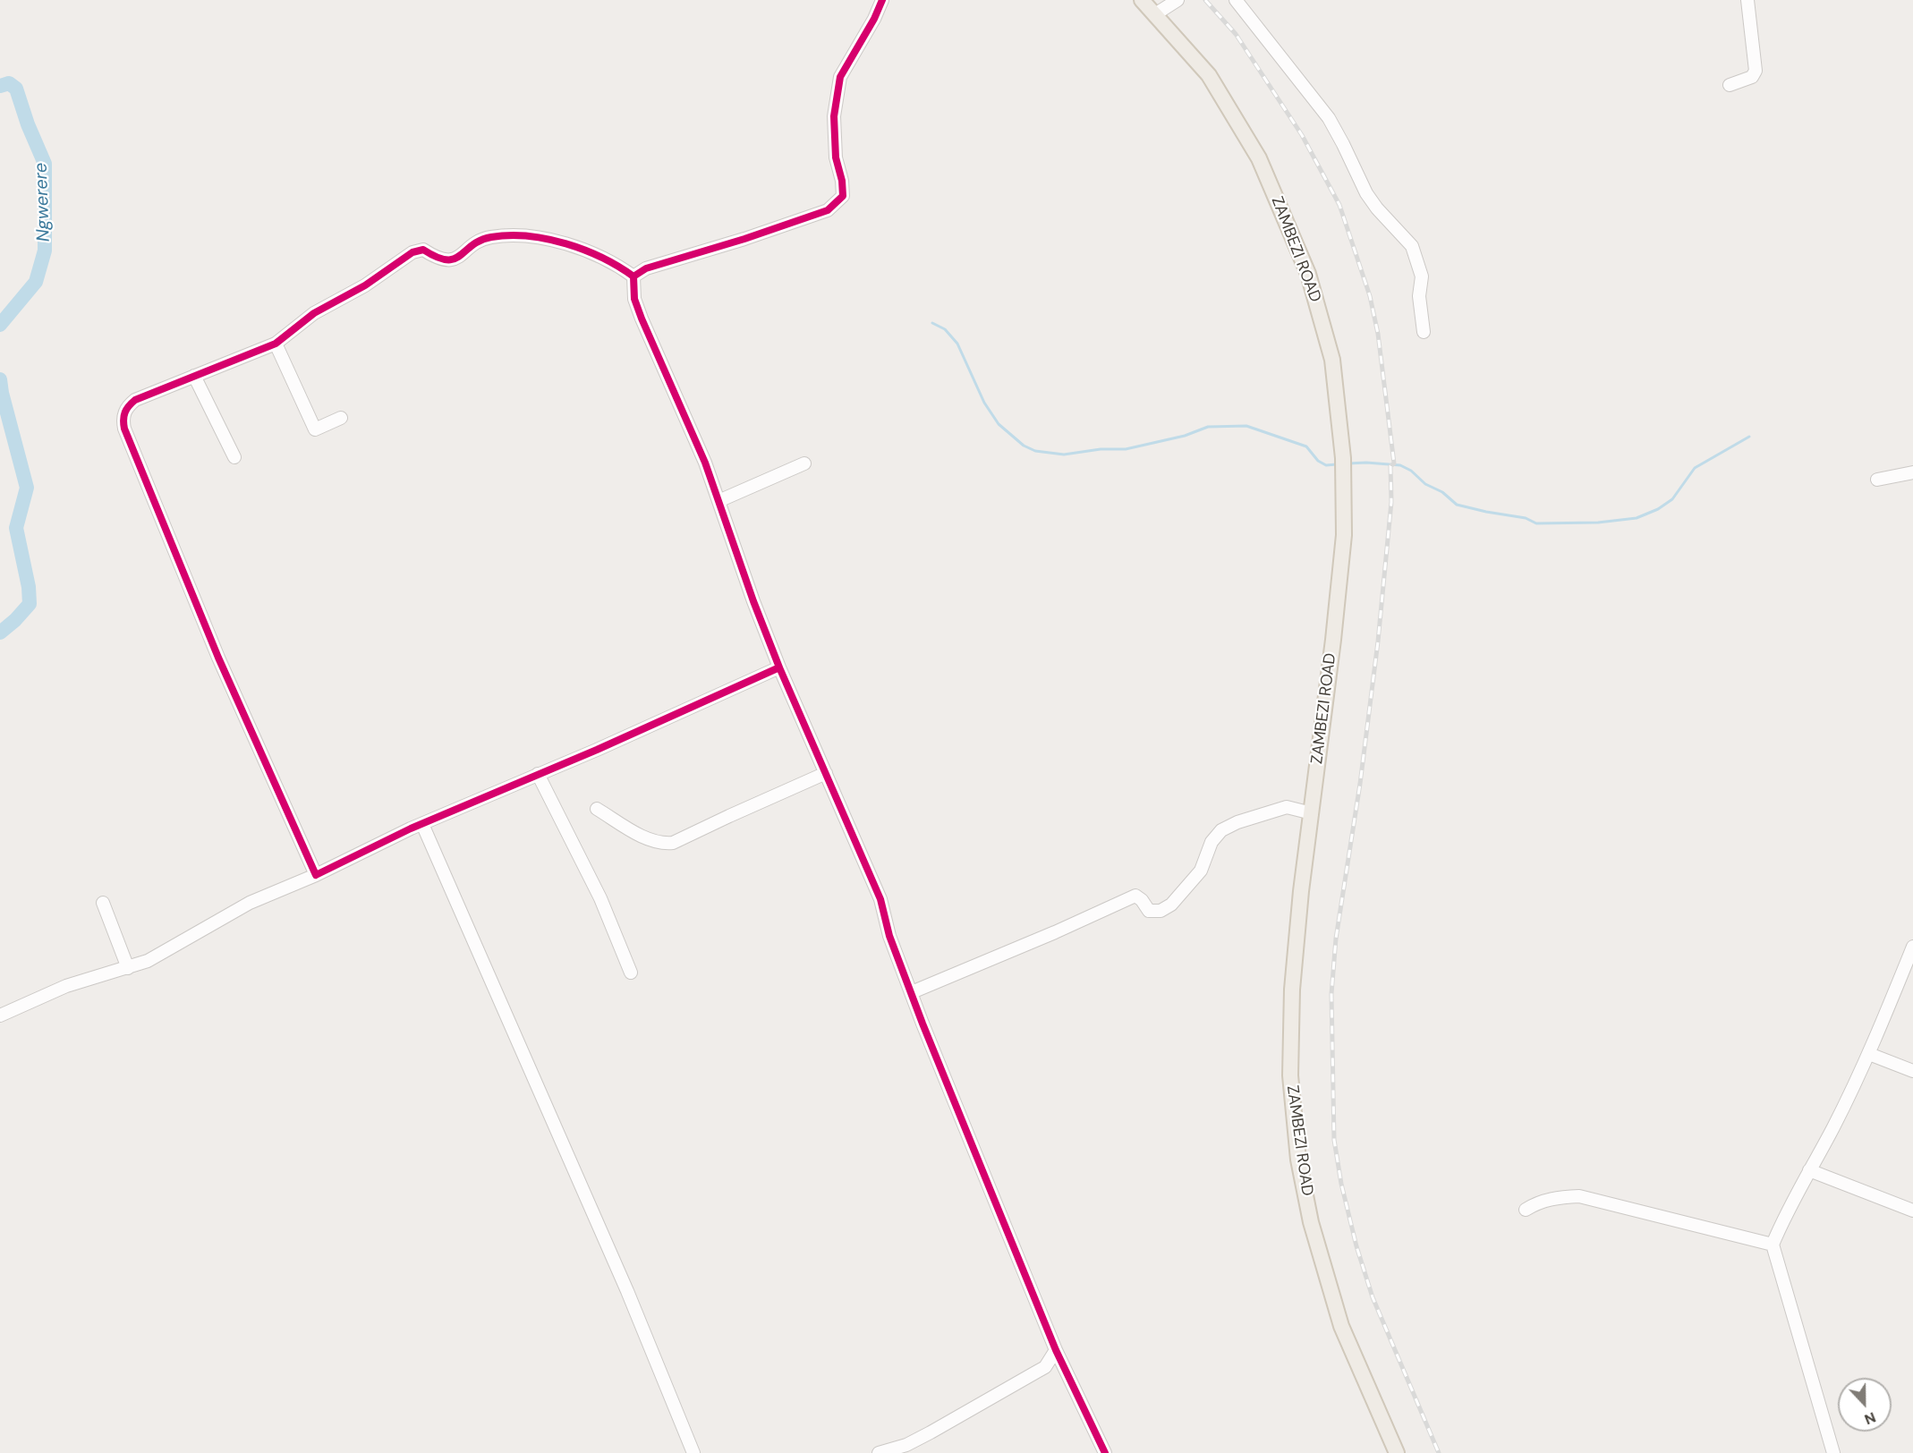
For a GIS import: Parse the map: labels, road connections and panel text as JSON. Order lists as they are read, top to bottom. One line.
{"streets":{"main road":["ZAMBEZI ROAD"]},"water":["Ngwerere"],"north":"bottom"}
